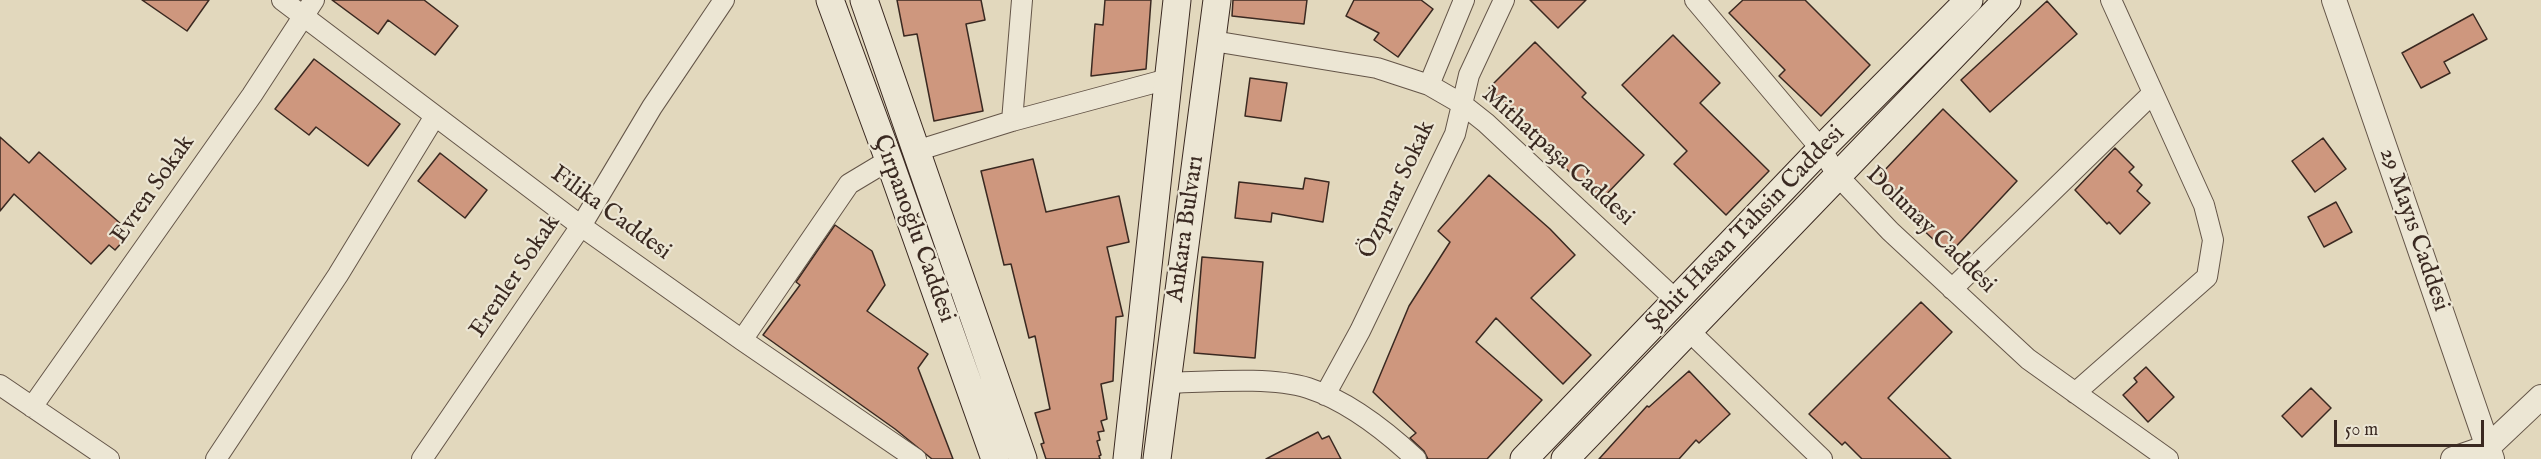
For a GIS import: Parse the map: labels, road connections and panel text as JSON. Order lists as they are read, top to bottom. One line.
{"streets":{"main road":["Çırpanoğlu Caddesi","Ankara Bulvarı","Şehit Hasan Tahsin Caddesi"],"street":["Mithatpaşa Caddesi","Evren Sokak","Özpınar Sokak","Filika Caddesi","29 Mayıs Caddesi","Dolunay Caddesi","Erenler Sokak"]},"crossings":[["Mithatpaşa Caddesi","Özpınar Sokak"],["Mithatpaşa Caddesi","Ankara Bulvarı"],["Mithatpaşa Caddesi","Şehit Hasan Tahsin Caddesi"],["Evren Sokak","Filika Caddesi"],["Filika Caddesi","Erenler Sokak"],["Şehit Hasan Tahsin Caddesi","Dolunay Caddesi"]],"scale_bar":"50 m"}
